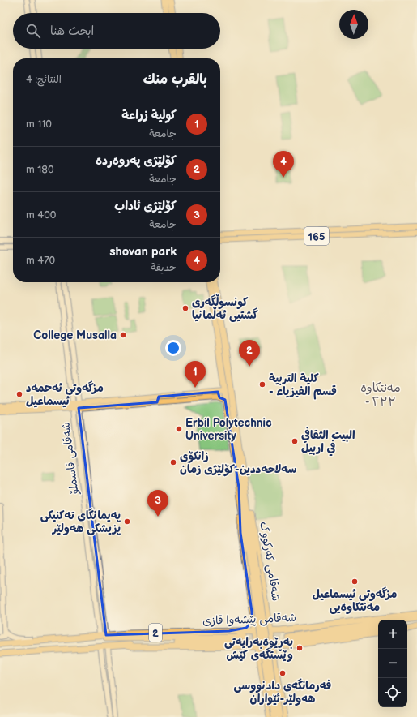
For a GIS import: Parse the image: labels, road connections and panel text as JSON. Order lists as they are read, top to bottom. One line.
{"streets":{"highway":["شەقامی کەرکووک","شەقامی پێشەوا قازی","2"],"main road":["165","شەقامی قاسملۆ"]},"crossings":[["شەقامی قاسملۆ","شەقامی پێشەوا قازی"],["شەقامی کەرکووک","شەقامی پێشەوا قازی"],["شەقامی پێشەوا قازی","2"]],"districts":["مەنتکاوە - ٢٣٣"],"places":["کونسوڵگەری گشتیی ئەڵمانیا","College Musalla","كلية التربية - قسم الفيزياء","مزگەوتی ئەحمەد ئیسماعیل","Erbil Polytechnic University","البيت الثقافي في اربيل","زانکۆی سەلاحەددین-کۆلێژی زمان","پەیمانگای تەکنیکی پزیشکی هەولێر","مزگەوتی ئیسماعیل مەنتکاوەیی","بەڕێوەبەرایەتی وێستگەی کێش","فه‌رمانگه‌ی دادنووسی هه‌ولێر-ئێواران"],"north":"top","page":{"search":"ابحث هنا","heading":["بالقرب منك","النتائج: 4"],"list":[{"mark":"1","name":"كولية زراعة","note":"جامعة","value":"110 m"},{"mark":"2","name":"کۆلێژی پەروەردە","note":"جامعة","value":"180 m"},{"mark":"3","name":"کۆلێژی ئاداب","note":"جامعة","value":"400 m"},{"mark":"4","name":"shovan park","note":"حديقة","value":"470 m"}],"pins":["4","2","1","3"],"map_buttons":["+","−"]}}
